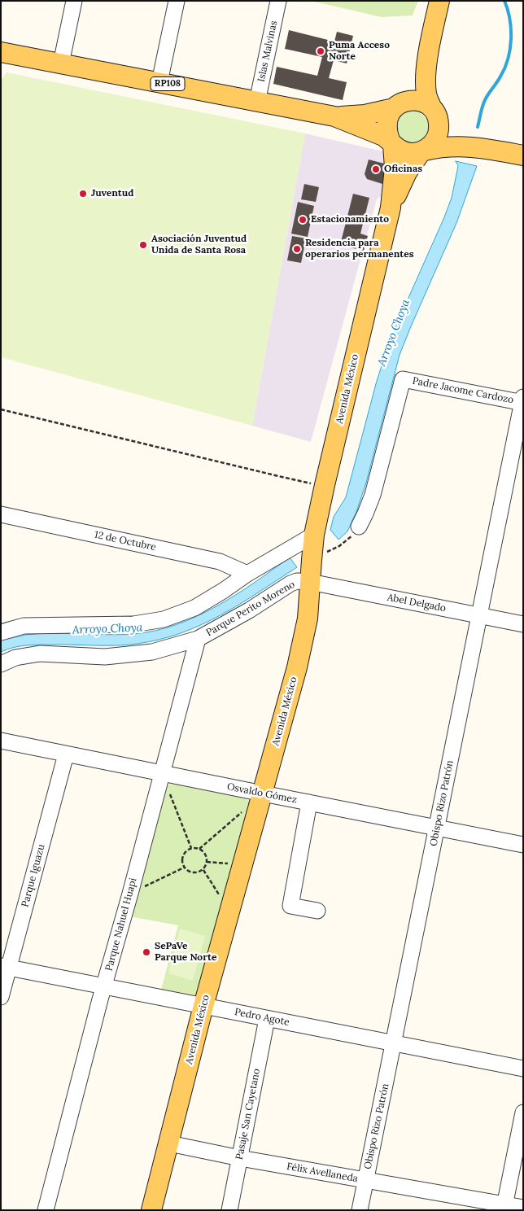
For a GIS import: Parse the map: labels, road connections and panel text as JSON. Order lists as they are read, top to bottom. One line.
{"streets":{"main road":["RP108","Avenida México"],"street":["Islas Malvinas","Padre Jacome Cardozo","12 de Octubre","Abel Delgado","Parque Perito Moreno","Osvaldo Gómez","Obispo Rizo Patrón","Parque Iguazu","Parque Nahuel Huapi","Pedro Agote","Pasaje San Cayetano","Félix Avellaneda"]},"crossings":[["Islas Malvinas","RP108"],["RP108","Avenida México"],["Avenida México","Abel Delgado"],["Avenida México","Parque Perito Moreno"],["Avenida México","Osvaldo Gómez"],["Avenida México","Pedro Agote"],["Avenida México","Félix Avellaneda"],["Padre Jacome Cardozo","Obispo Rizo Patrón"],["Abel Delgado","Parque Perito Moreno"],["Abel Delgado","Obispo Rizo Patrón"],["Parque Perito Moreno","Parque Nahuel Huapi"],["Osvaldo Gómez","Obispo Rizo Patrón"],["Osvaldo Gómez","Parque Iguazu"],["Osvaldo Gómez","Parque Nahuel Huapi"],["Obispo Rizo Patrón","Pedro Agote"],["Obispo Rizo Patrón","Félix Avellaneda"],["Parque Iguazu","Pedro Agote"],["Parque Nahuel Huapi","Pedro Agote"],["Pedro Agote","Pasaje San Cayetano"],["Pasaje San Cayetano","Félix Avellaneda"]],"water":["Arroyo Choya"],"places":["Puma Acceso Norte","Oficinas","Juventud","Estacionamiento","Asociación Juventud Unida de Santa Rosa","Residencia para operarios permanentes","SePaVe Parque Norte"]}
